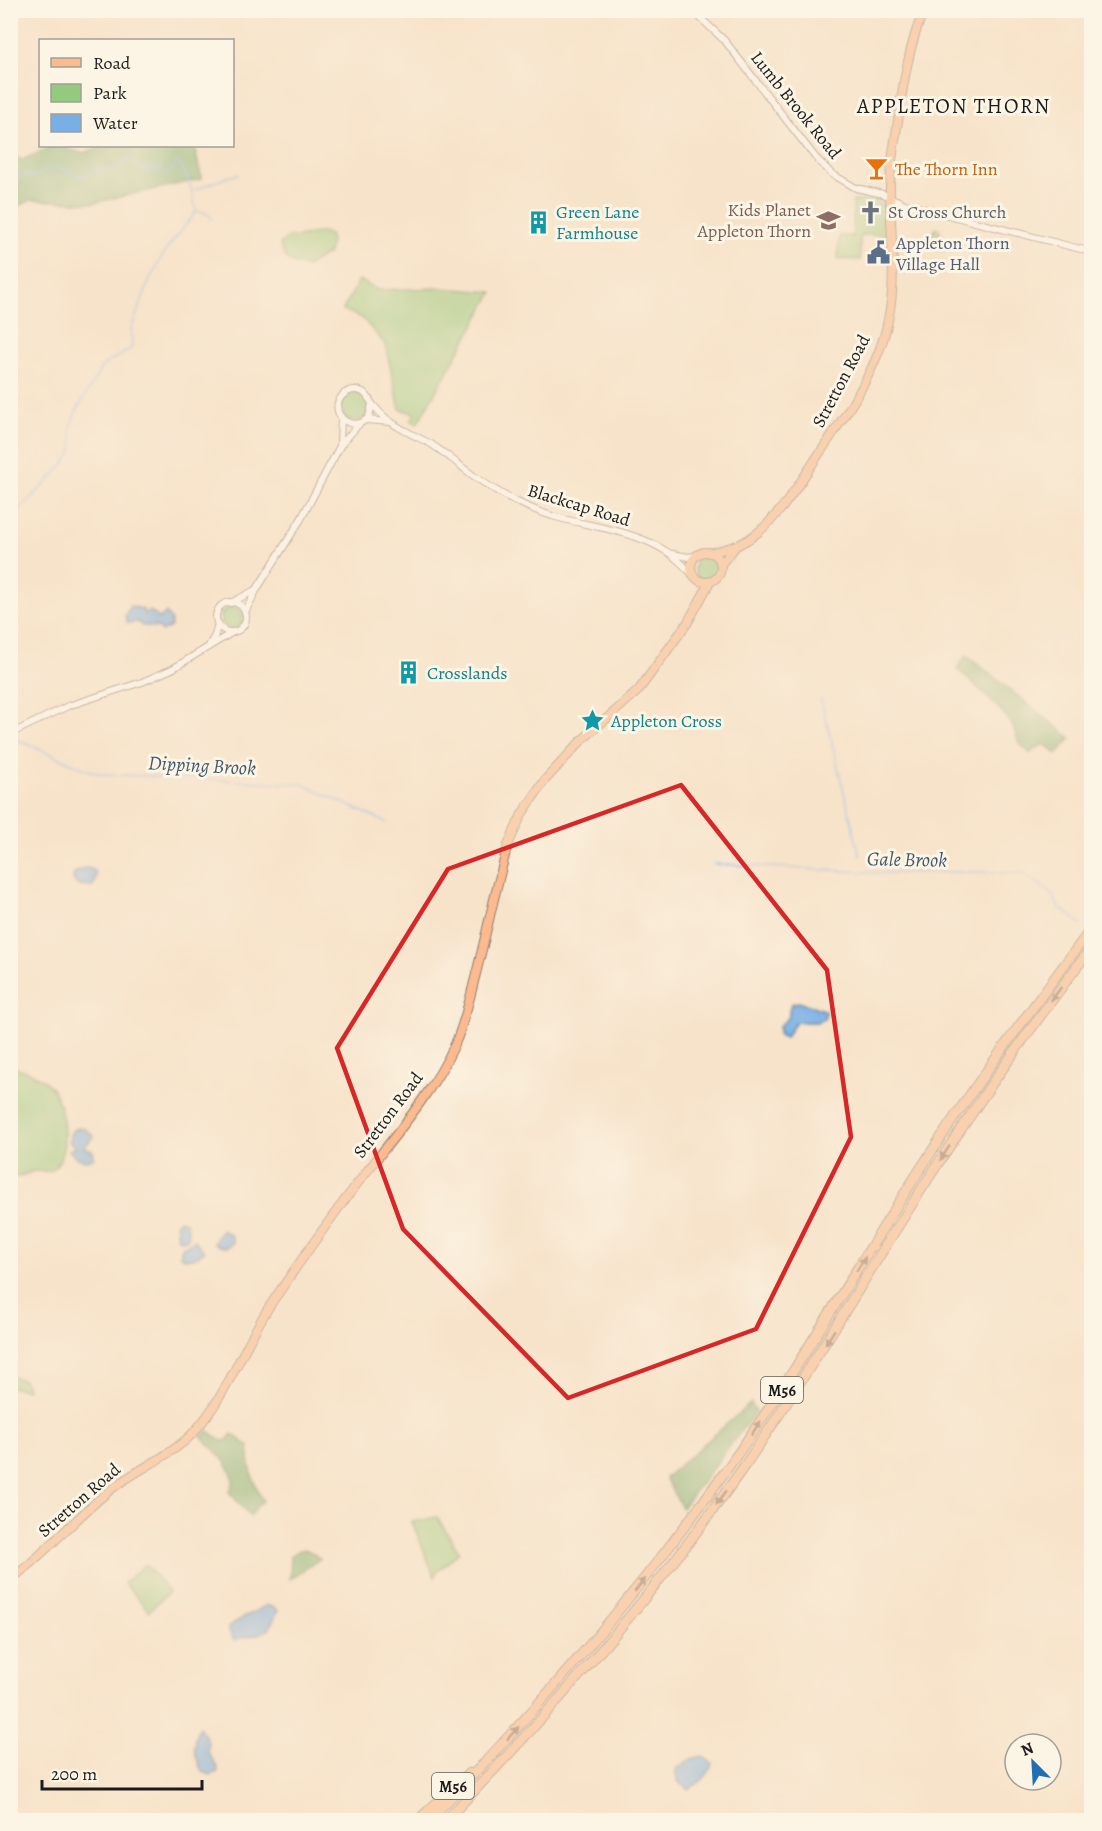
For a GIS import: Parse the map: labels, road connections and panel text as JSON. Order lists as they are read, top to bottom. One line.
{"streets":{"highway":["M56"],"main road":["Stretton Road"],"street":["Lumb Brook Road","Blackcap Road"]},"crossings":[["Lumb Brook Road","Stretton Road"],["Stretton Road","Blackcap Road"]],"districts":["APPLETON THORN"],"water":["Dipping Brook","Gale Brook"],"places":{"bar":["The Thorn Inn"],"church":["St Cross Church"],"school or university":["Kids Planet Appleton Thorn"],"building":["Green Lane Farmhouse","Crosslands"],"public building":["Appleton Thorn Village Hall"],"place":["Appleton Cross"]},"legend":["Road","Park","Water"],"scale_bar":"200 m","north":"top left"}
